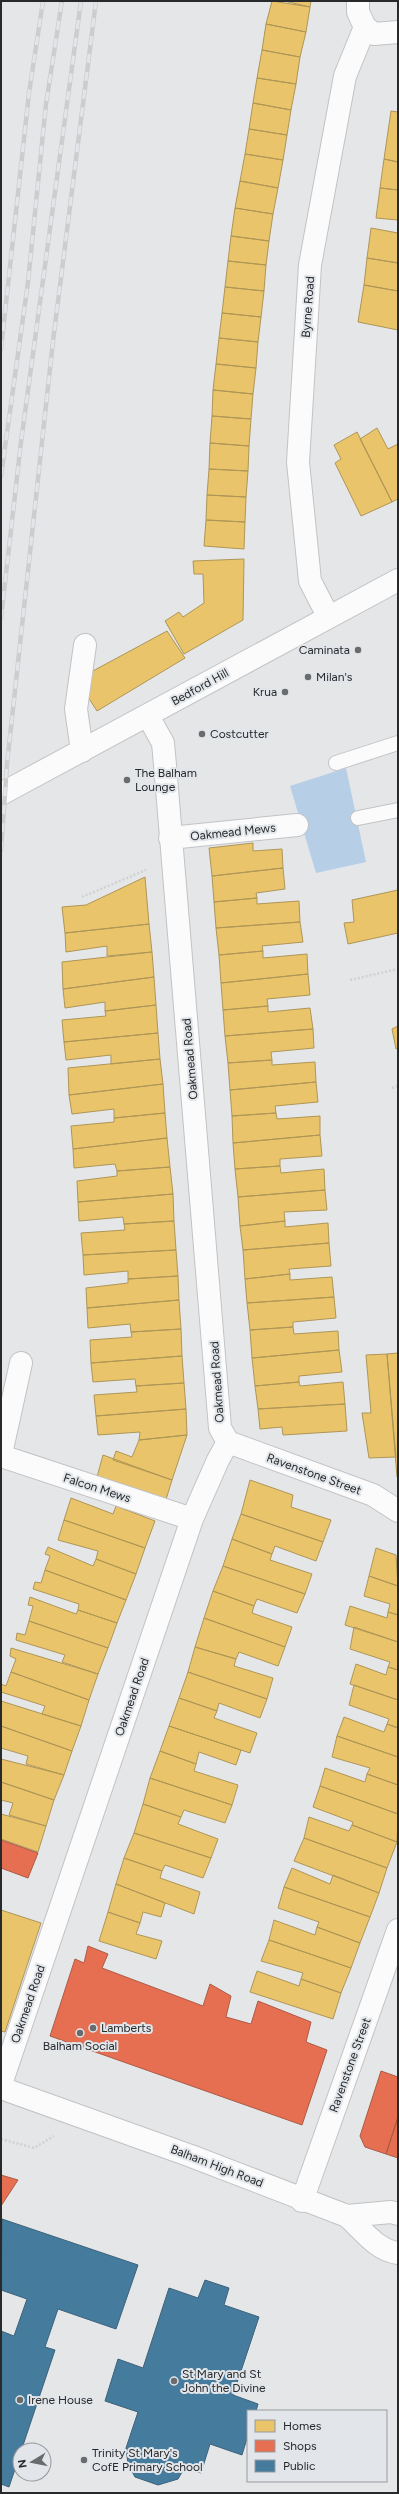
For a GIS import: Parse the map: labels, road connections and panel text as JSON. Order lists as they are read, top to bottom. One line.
{"streets":{"main road":["Byrne Road","Bedford Hill","Oakmead Mews","Oakmead Road","Ravenstone Street","Falcon Mews","Balham High Road"]},"crossings":[["Byrne Road","Bedford Hill"],["Bedford Hill","Oakmead Road"],["Oakmead Mews","Oakmead Road"],["Oakmead Road","Ravenstone Street"],["Oakmead Road","Falcon Mews"],["Ravenstone Street","Balham High Road"]],"places":["Caminata","Milan's","Krua","Costcutter","The Balham Lounge","Lamberts","Balham Social","St Mary and St John the Divine","Irene House","Trinity St Mary's CofE Primary School"],"legend":["Homes","Shops","Public"],"north":"left"}
